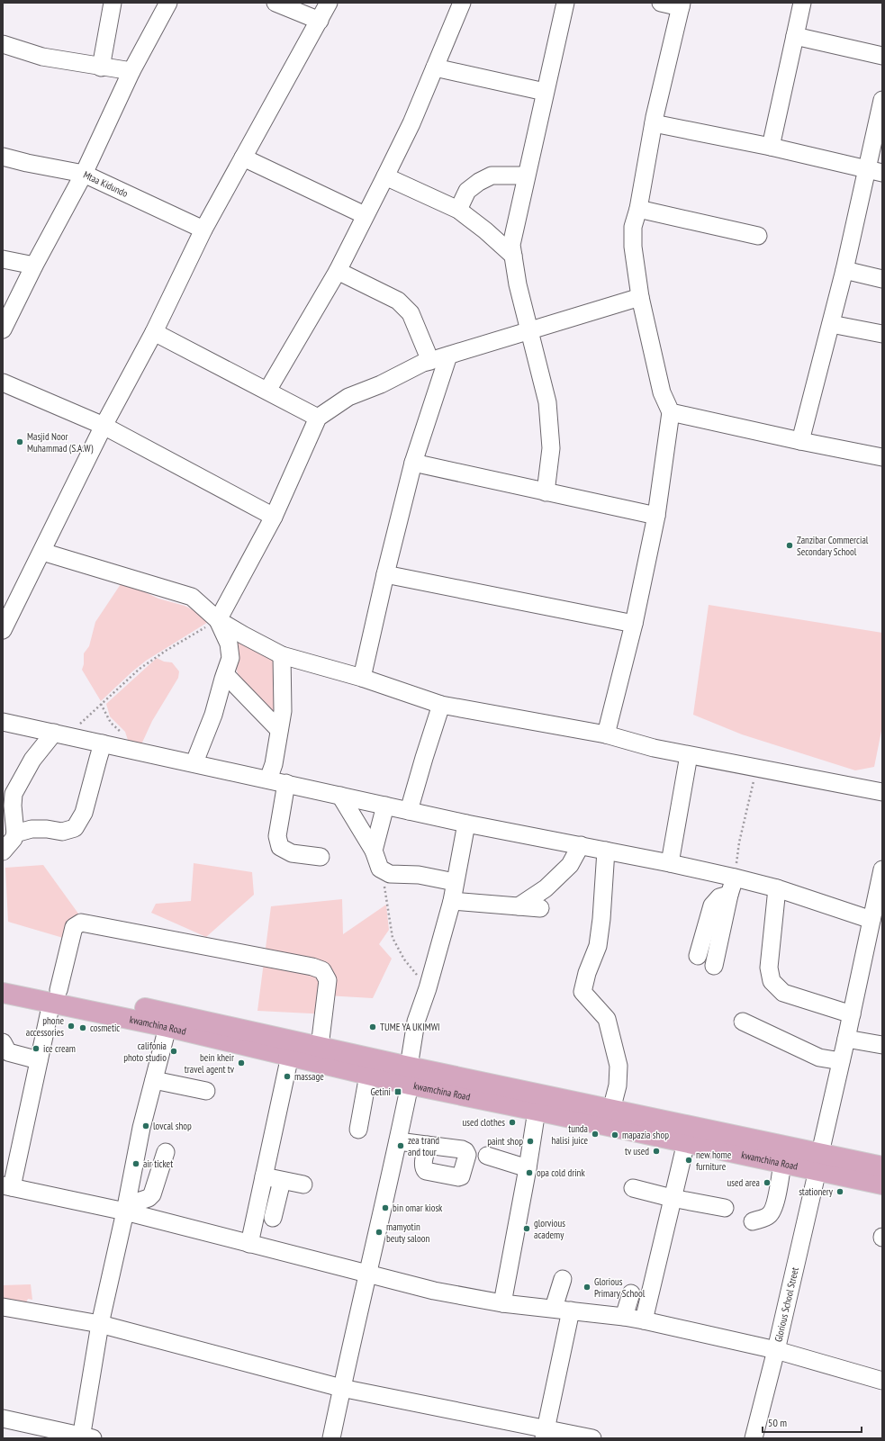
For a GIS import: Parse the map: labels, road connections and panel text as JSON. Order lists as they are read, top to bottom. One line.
{"streets":{"main road":["kwamchina Road"],"street":["Mtaa Kidundo","Glorious School Street"]},"crossings":[["kwamchina Road","Glorious School Street"]],"places":{"other":["Masjid Noor Muhammad (S.A.W)","Zanzibar Commercial Secondary School","phone accessories","TUME YA UKIMWI","cosmetic","ice cream","califonia photo studio","bein kheir travel agent tv","massage","used clothes","lovcal shop","tunda halisi juice","mapazia shop","paint shop","zea trand and tour","tv used","new home furniture","air ticket","opa cold drink","used area","stationery","bin omar kiosk","glorvious academy","mamyotin beuty saloon","Glorious Primary School"],"transit":["Getini"]},"scale_bar":"50 m"}
